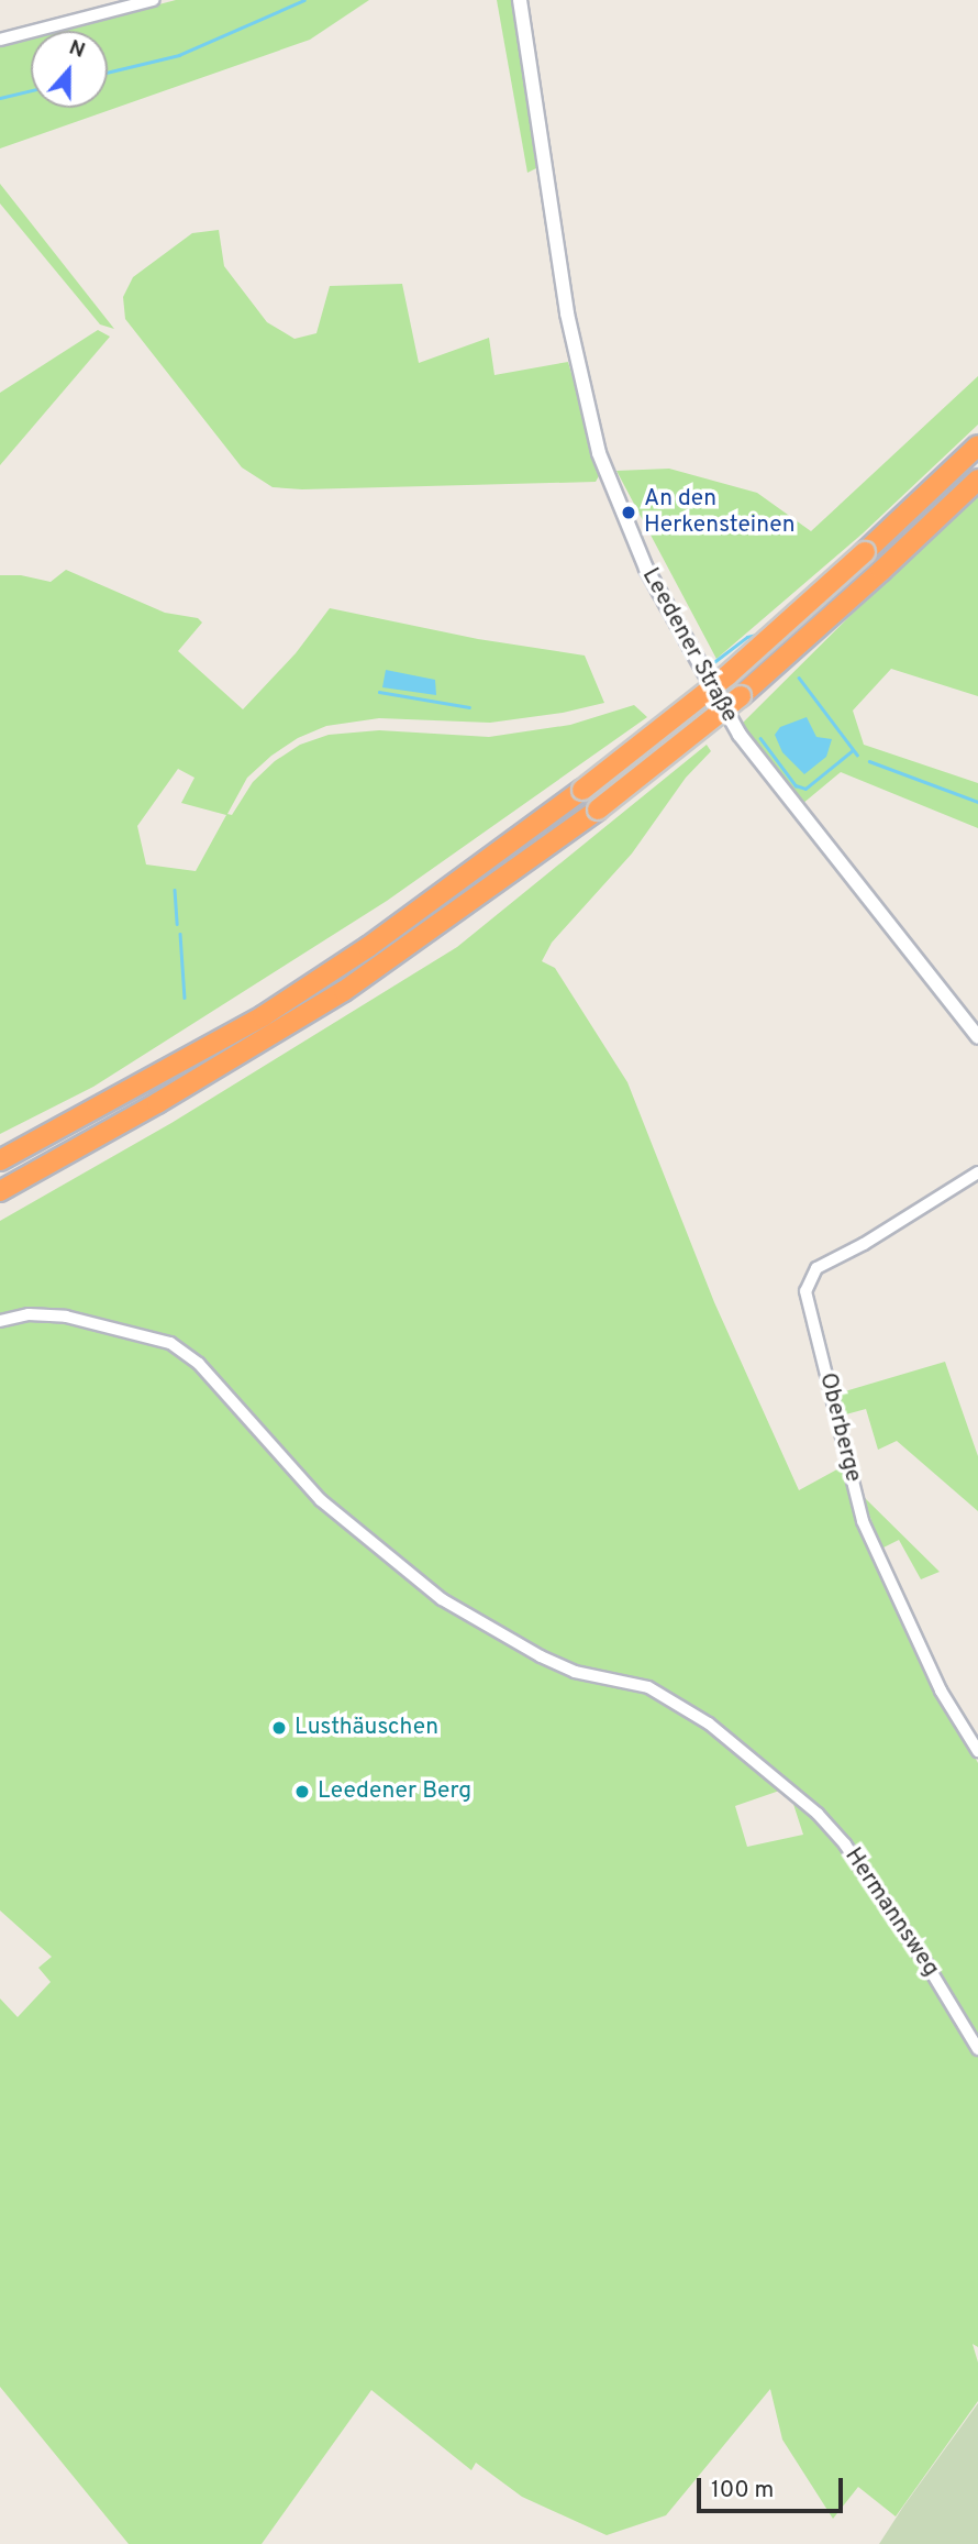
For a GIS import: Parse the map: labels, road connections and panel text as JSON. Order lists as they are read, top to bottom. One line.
{"streets":{"street":["Leedener Straße","Oberberge","Hermannsweg"]},"places":["An den Herkensteinen","Lusthäuschen","Leedener Berg"],"scale_bar":"100 m","north":"top"}
